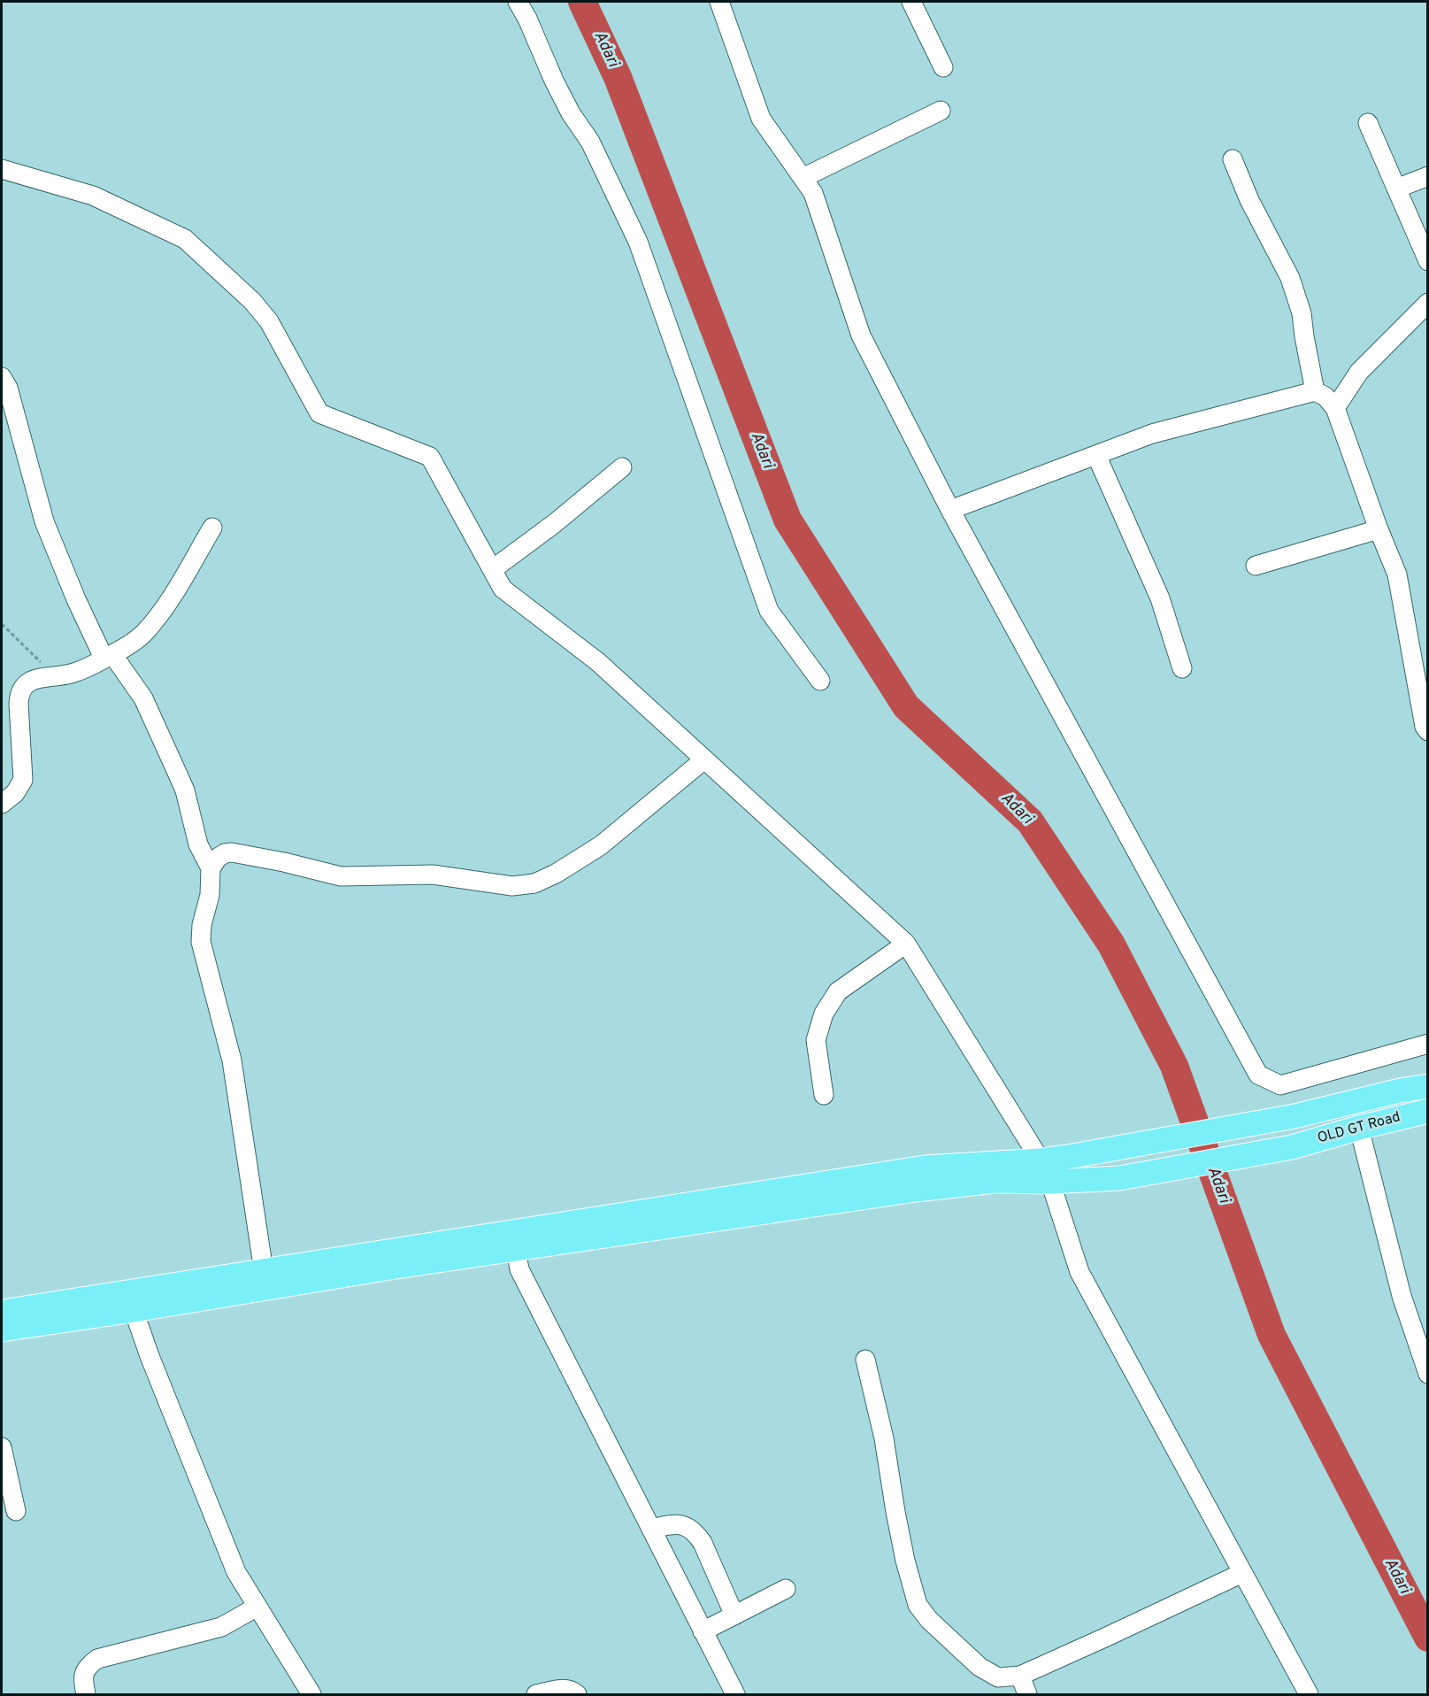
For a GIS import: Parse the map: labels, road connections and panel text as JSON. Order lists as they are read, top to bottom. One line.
{"streets":{"main road":["OLD GT Road"]},"water":["Adari"]}
